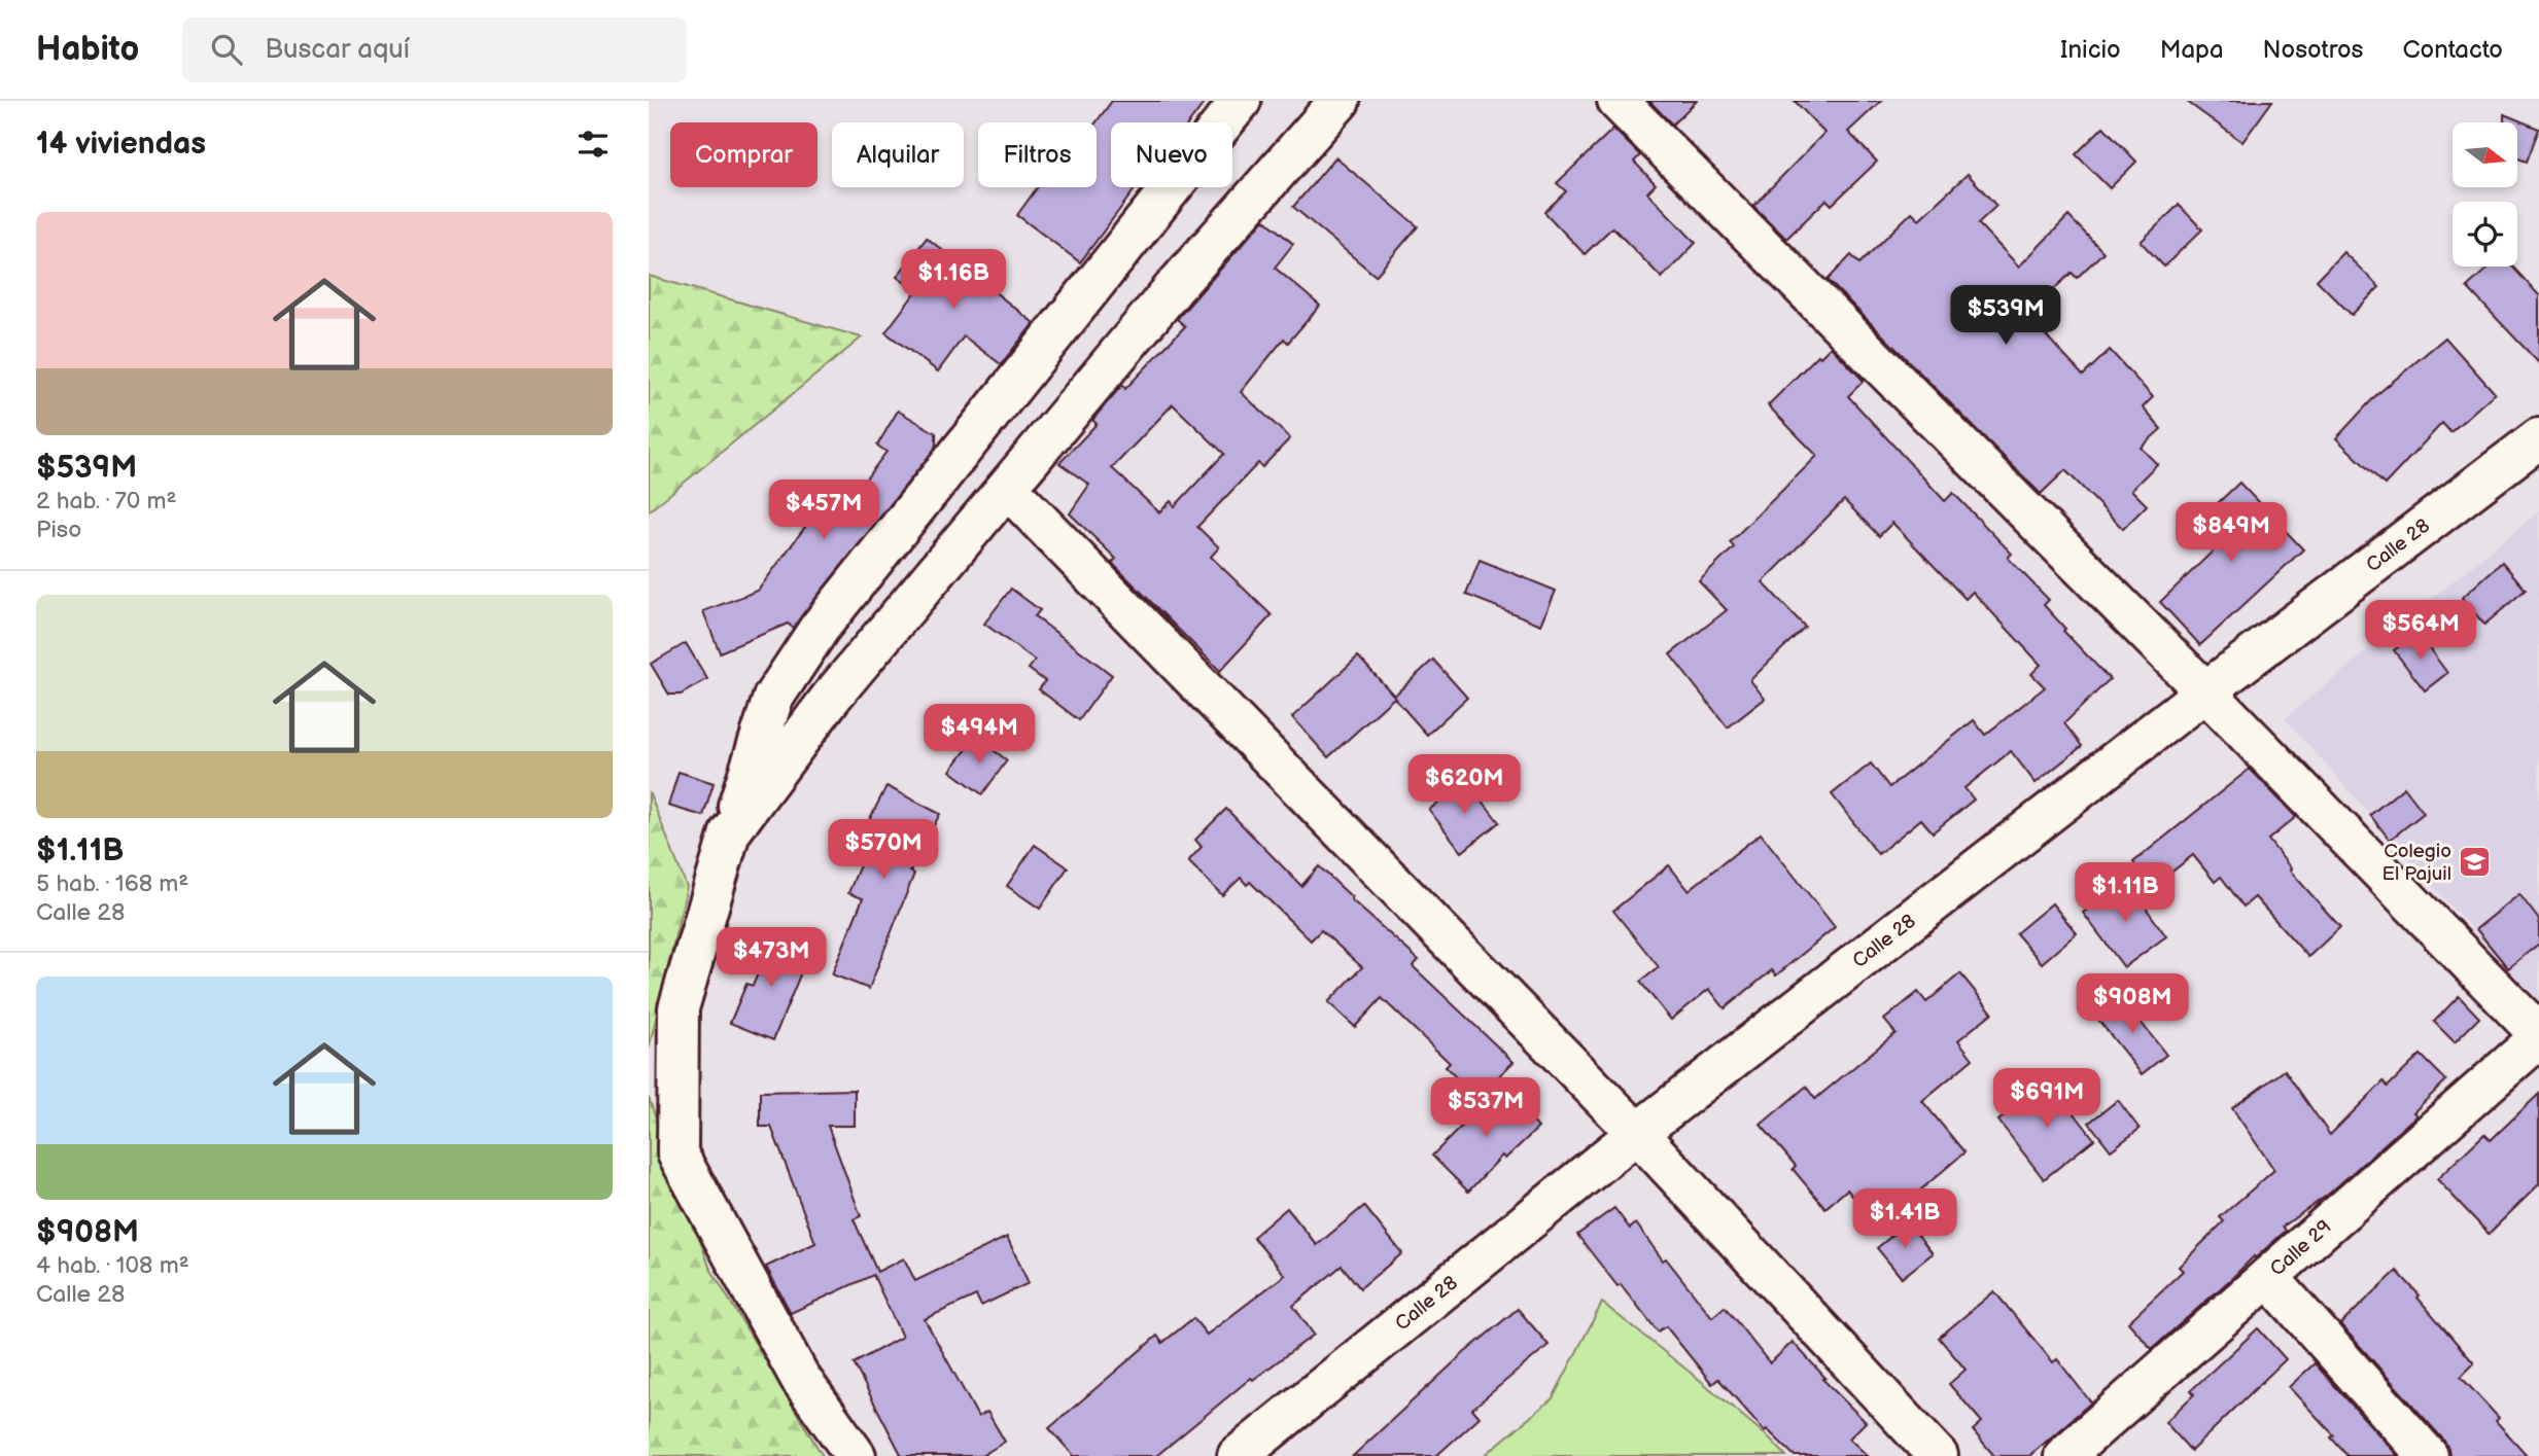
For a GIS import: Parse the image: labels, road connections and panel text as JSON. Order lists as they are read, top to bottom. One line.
{"streets":{"street":["Calle 28","Calle 29"]},"places":{"school or university":["Colegio El Pajuil"]},"north":"right","page":{"header":"Habito","search":"Buscar aquí","nav":["Inicio","Mapa","Nosotros","Contacto"],"heading":"14 viviendas","chip":["Comprar","Alquilar","Filtros","Nuevo"],"list":[{"name":"$539M","note":"2 hab. · 70 m² · Piso"},{"name":"$1.11B","note":"5 hab. · 168 m² · Calle 28"},{"name":"$908M","note":"4 hab. · 108 m² · Calle 28"}],"price":["$1.16B","$539M","$457M","$849M","$564M","$494M","$620M","$570M","$1.11B","$473M","$908M","$691M","$537M","$1.41B"]}}
